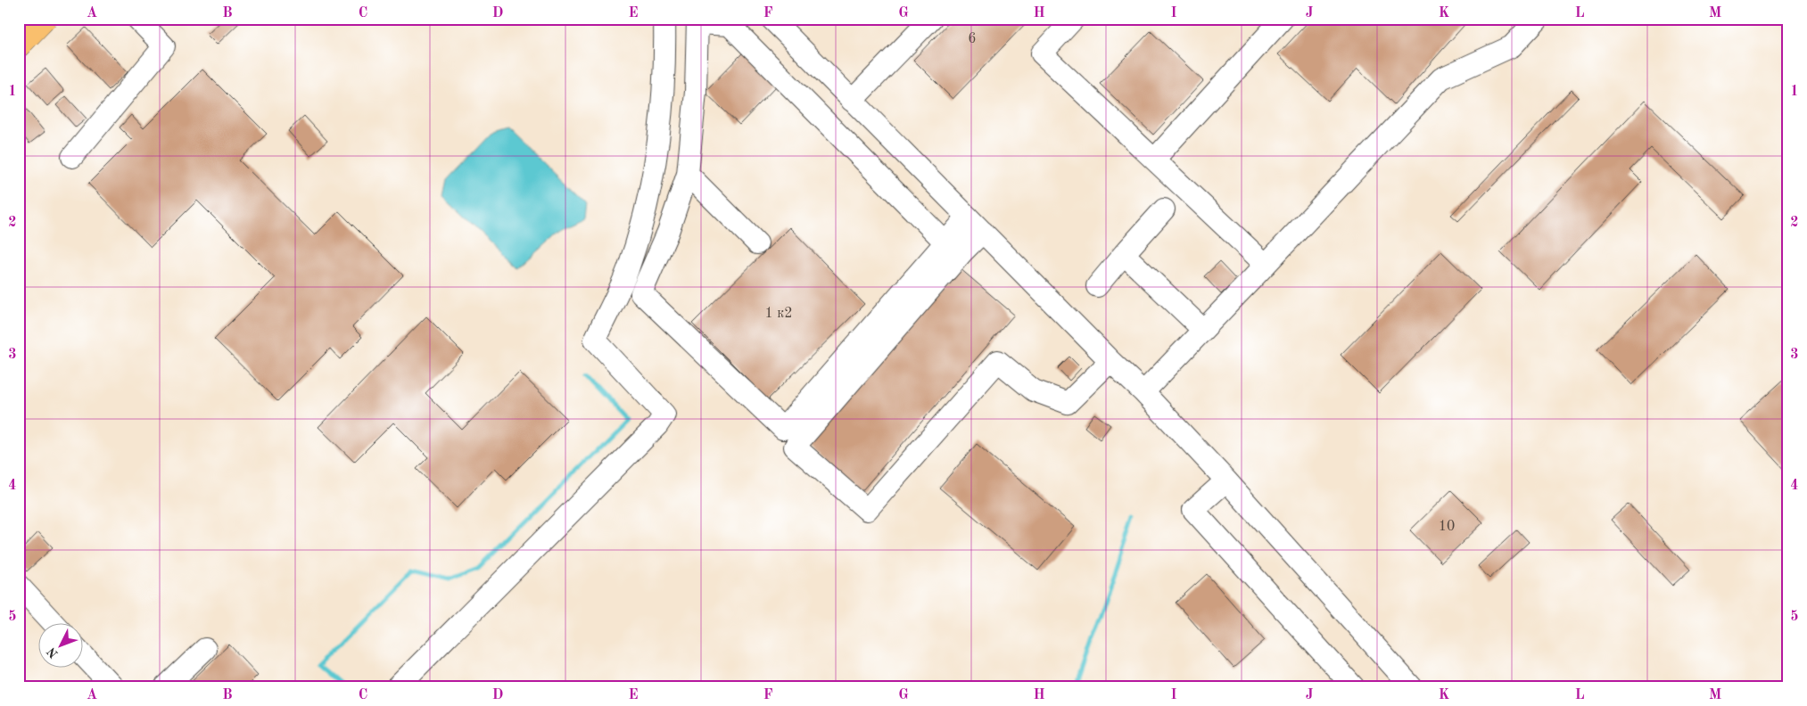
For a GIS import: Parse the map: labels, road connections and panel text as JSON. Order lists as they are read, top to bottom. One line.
{"house_numbers":["6","1 к2","10"],"north":"bottom left","grid":{"columns":["A","B","C","D","E","F","G","H","I","J","K","L","M"],"rows":["1","2","3","4","5"]}}
